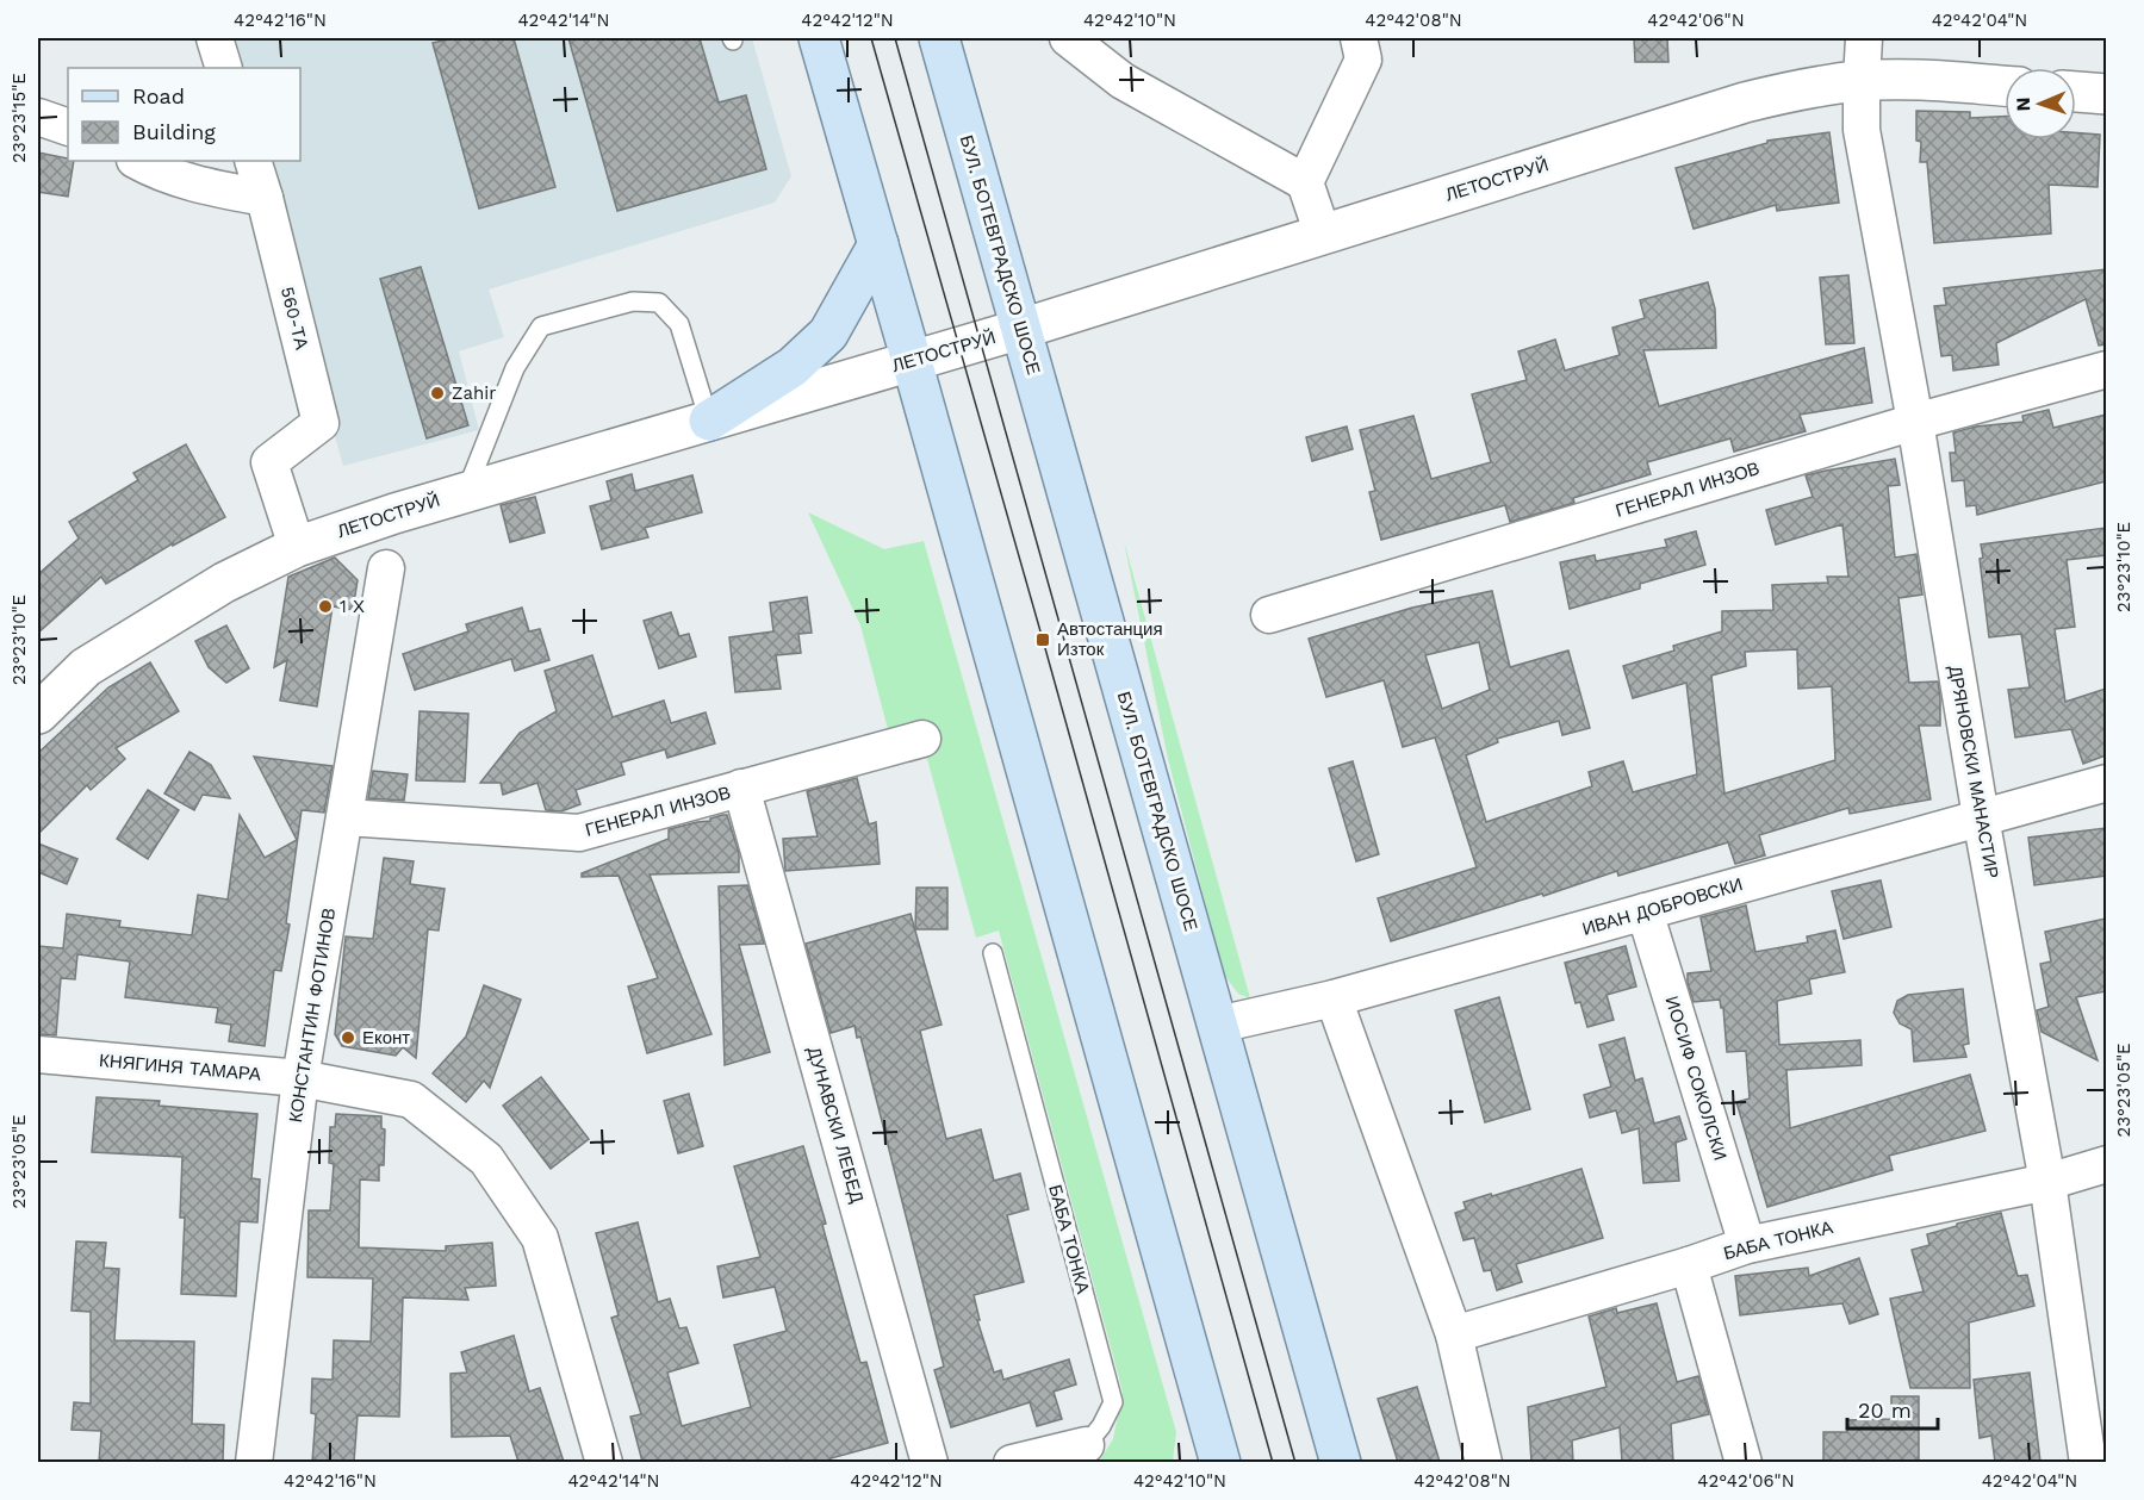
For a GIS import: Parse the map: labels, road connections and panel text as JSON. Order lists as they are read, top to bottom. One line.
{"streets":{"main road":["БУЛ. БОТЕВГРАДСКО ШОСЕ"],"street":["ЛЕТОСТРУЙ","560-ТА","ГЕНЕРАЛ ИНЗОВ","ДРЯНОВСКИ МАНАСТИР","ИВАН ДОБРОВСКИ","КОНСТАНТИН ФОТИНОВ","КНЯГИНЯ ТАМАРА","ИОСИФ СОКОЛСКИ","ДУНАВСКИ ЛЕБЕД","БАБА ТОНКА"]},"crossings":[["ЛЕТОСТРУЙ","БУЛ. БОТЕВГРАДСКО ШОСЕ"],["ЛЕТОСТРУЙ","560-ТА"],["ЛЕТОСТРУЙ","ДРЯНОВСКИ МАНАСТИР"],["БУЛ. БОТЕВГРАДСКО ШОСЕ","ИВАН ДОБРОВСКИ"],["ГЕНЕРАЛ ИНЗОВ","ДРЯНОВСКИ МАНАСТИР"],["ГЕНЕРАЛ ИНЗОВ","КОНСТАНТИН ФОТИНОВ"],["ГЕНЕРАЛ ИНЗОВ","ДУНАВСКИ ЛЕБЕД"],["ДРЯНОВСКИ МАНАСТИР","ИВАН ДОБРОВСКИ"],["ДРЯНОВСКИ МАНАСТИР","БАБА ТОНКА"],["ИВАН ДОБРОВСКИ","ИОСИФ СОКОЛСКИ"],["КОНСТАНТИН ФОТИНОВ","КНЯГИНЯ ТАМАРА"],["ИОСИФ СОКОЛСКИ","БАБА ТОНКА"]],"places":{"other":["Zahir","1 Х","Еконт"],"transit":["Автостанция Изток"]},"legend":["Road","Building"],"scale_bar":"20 m","north":"left","coordinates":["42°42'16\"N","42°42'14\"N","42°42'12\"N","42°42'10\"N","42°42'08\"N","42°42'06\"N","42°42'04\"N","23°23'15\"E","23°23'10\"E","23°23'05\"E"]}
